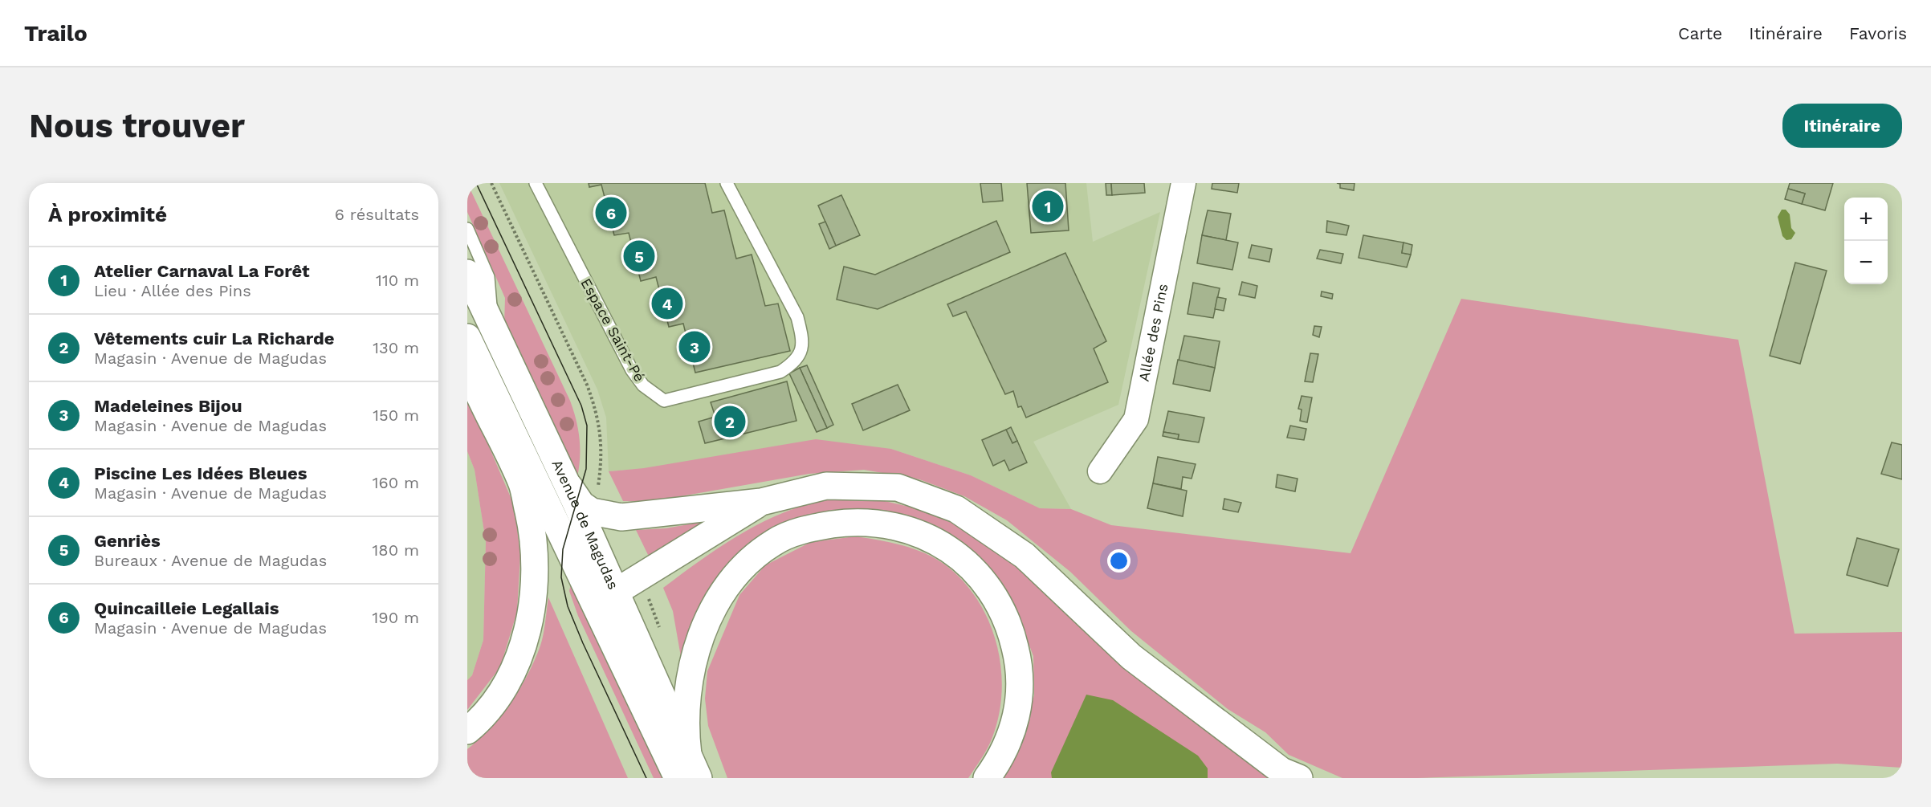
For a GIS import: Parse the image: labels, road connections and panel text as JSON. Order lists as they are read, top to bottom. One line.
{"streets":{"main road":["Avenue de Magudas"],"street":["Allée des Pins"],"lane":["Espace Saint-Pé"]},"page":{"header":"Trailo","nav":["Carte","Itinéraire","Favoris"],"buttons":"Itinéraire","title":"Nous trouver","heading":["À proximité","6 résultats"],"pins":["1","6","5","4","3","2"],"map_buttons":["+","−"],"list":[{"mark":"1","name":"Atelier Carnaval La Forêt","note":"Lieu · Allée des Pins","value":"110 m"},{"mark":"2","name":"Vêtements cuir La Richarde","note":"Magasin · Avenue de Magudas","value":"130 m"},{"mark":"3","name":"Madeleines Bijou","note":"Magasin · Avenue de Magudas","value":"150 m"},{"mark":"4","name":"Piscine Les Idées Bleues","note":"Magasin · Avenue de Magudas","value":"160 m"},{"mark":"5","name":"Genriès","note":"Bureaux · Avenue de Magudas","value":"180 m"},{"mark":"6","name":"Quincailleie Legallais","note":"Magasin · Avenue de Magudas","value":"190 m"}]}}
